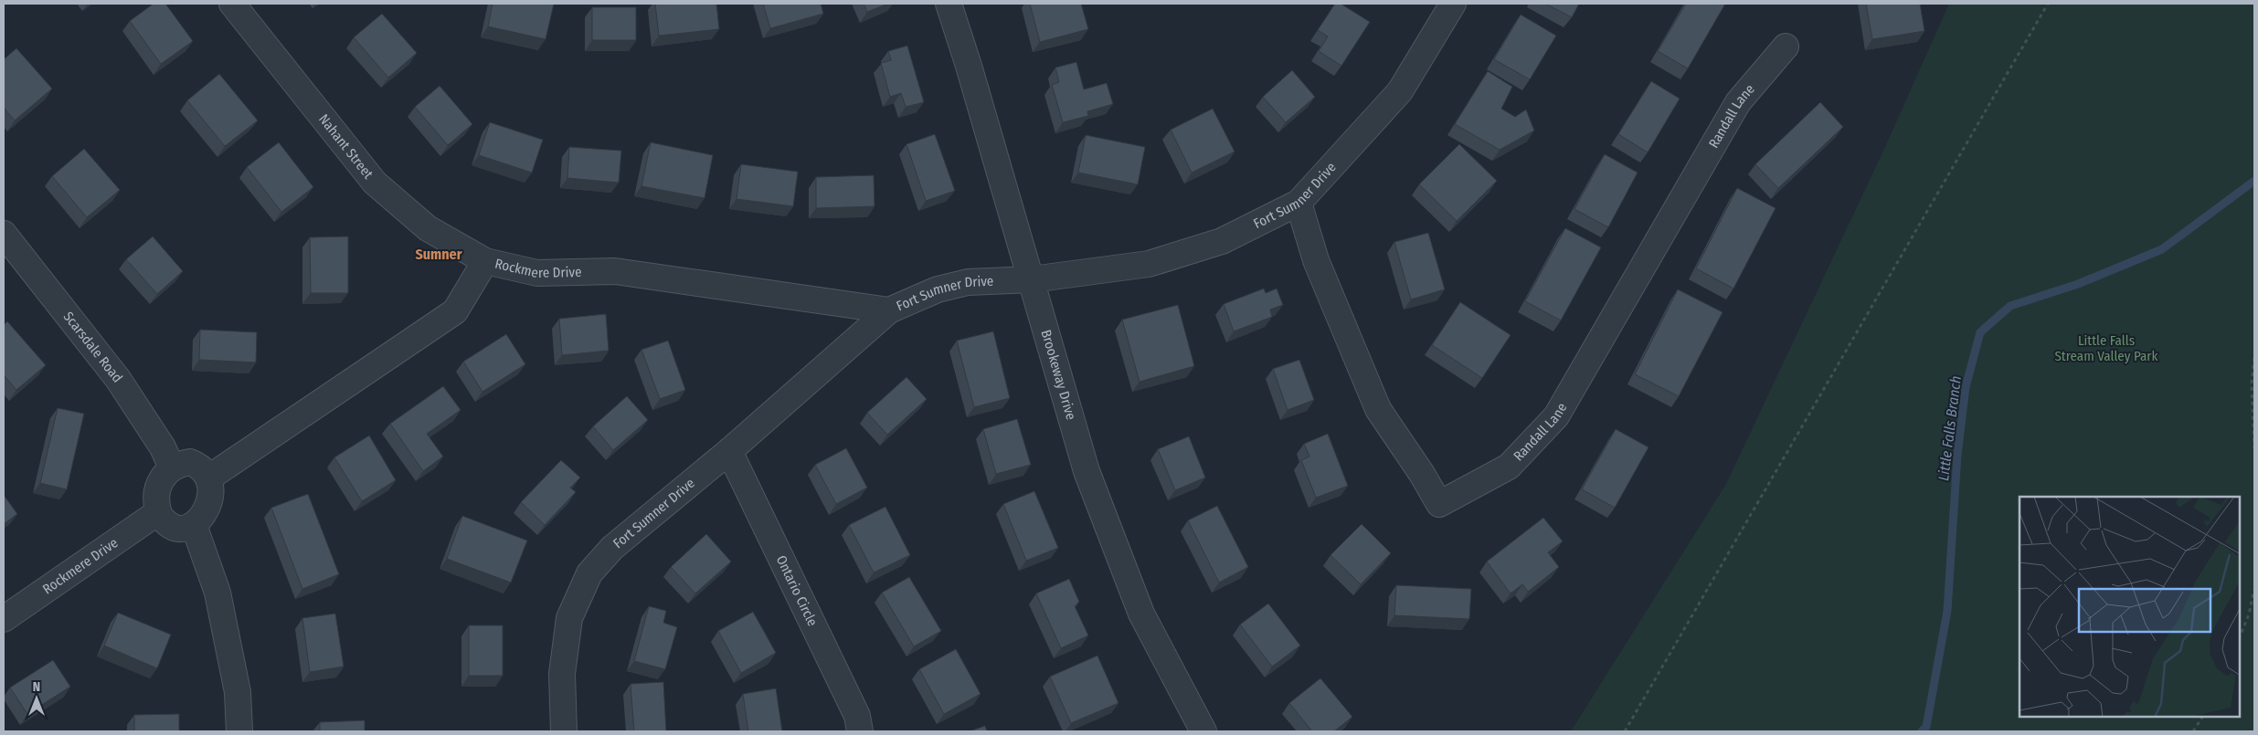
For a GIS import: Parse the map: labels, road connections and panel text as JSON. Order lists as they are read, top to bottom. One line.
{"streets":{"street":["Randall Lane","Nahant Street","Fort Sumner Drive","Rockmere Drive","Scarsdale Road","Brookeway Drive","Ontario Circle"]},"crossings":[["Randall Lane","Fort Sumner Drive"],["Nahant Street","Rockmere Drive"],["Fort Sumner Drive","Rockmere Drive"],["Fort Sumner Drive","Brookeway Drive"],["Fort Sumner Drive","Ontario Circle"],["Rockmere Drive","Scarsdale Road"]],"districts":["Sumner"],"water":["Little Falls Branch"],"parks":["Little Falls Stream Valley Park"],"north":"top"}
